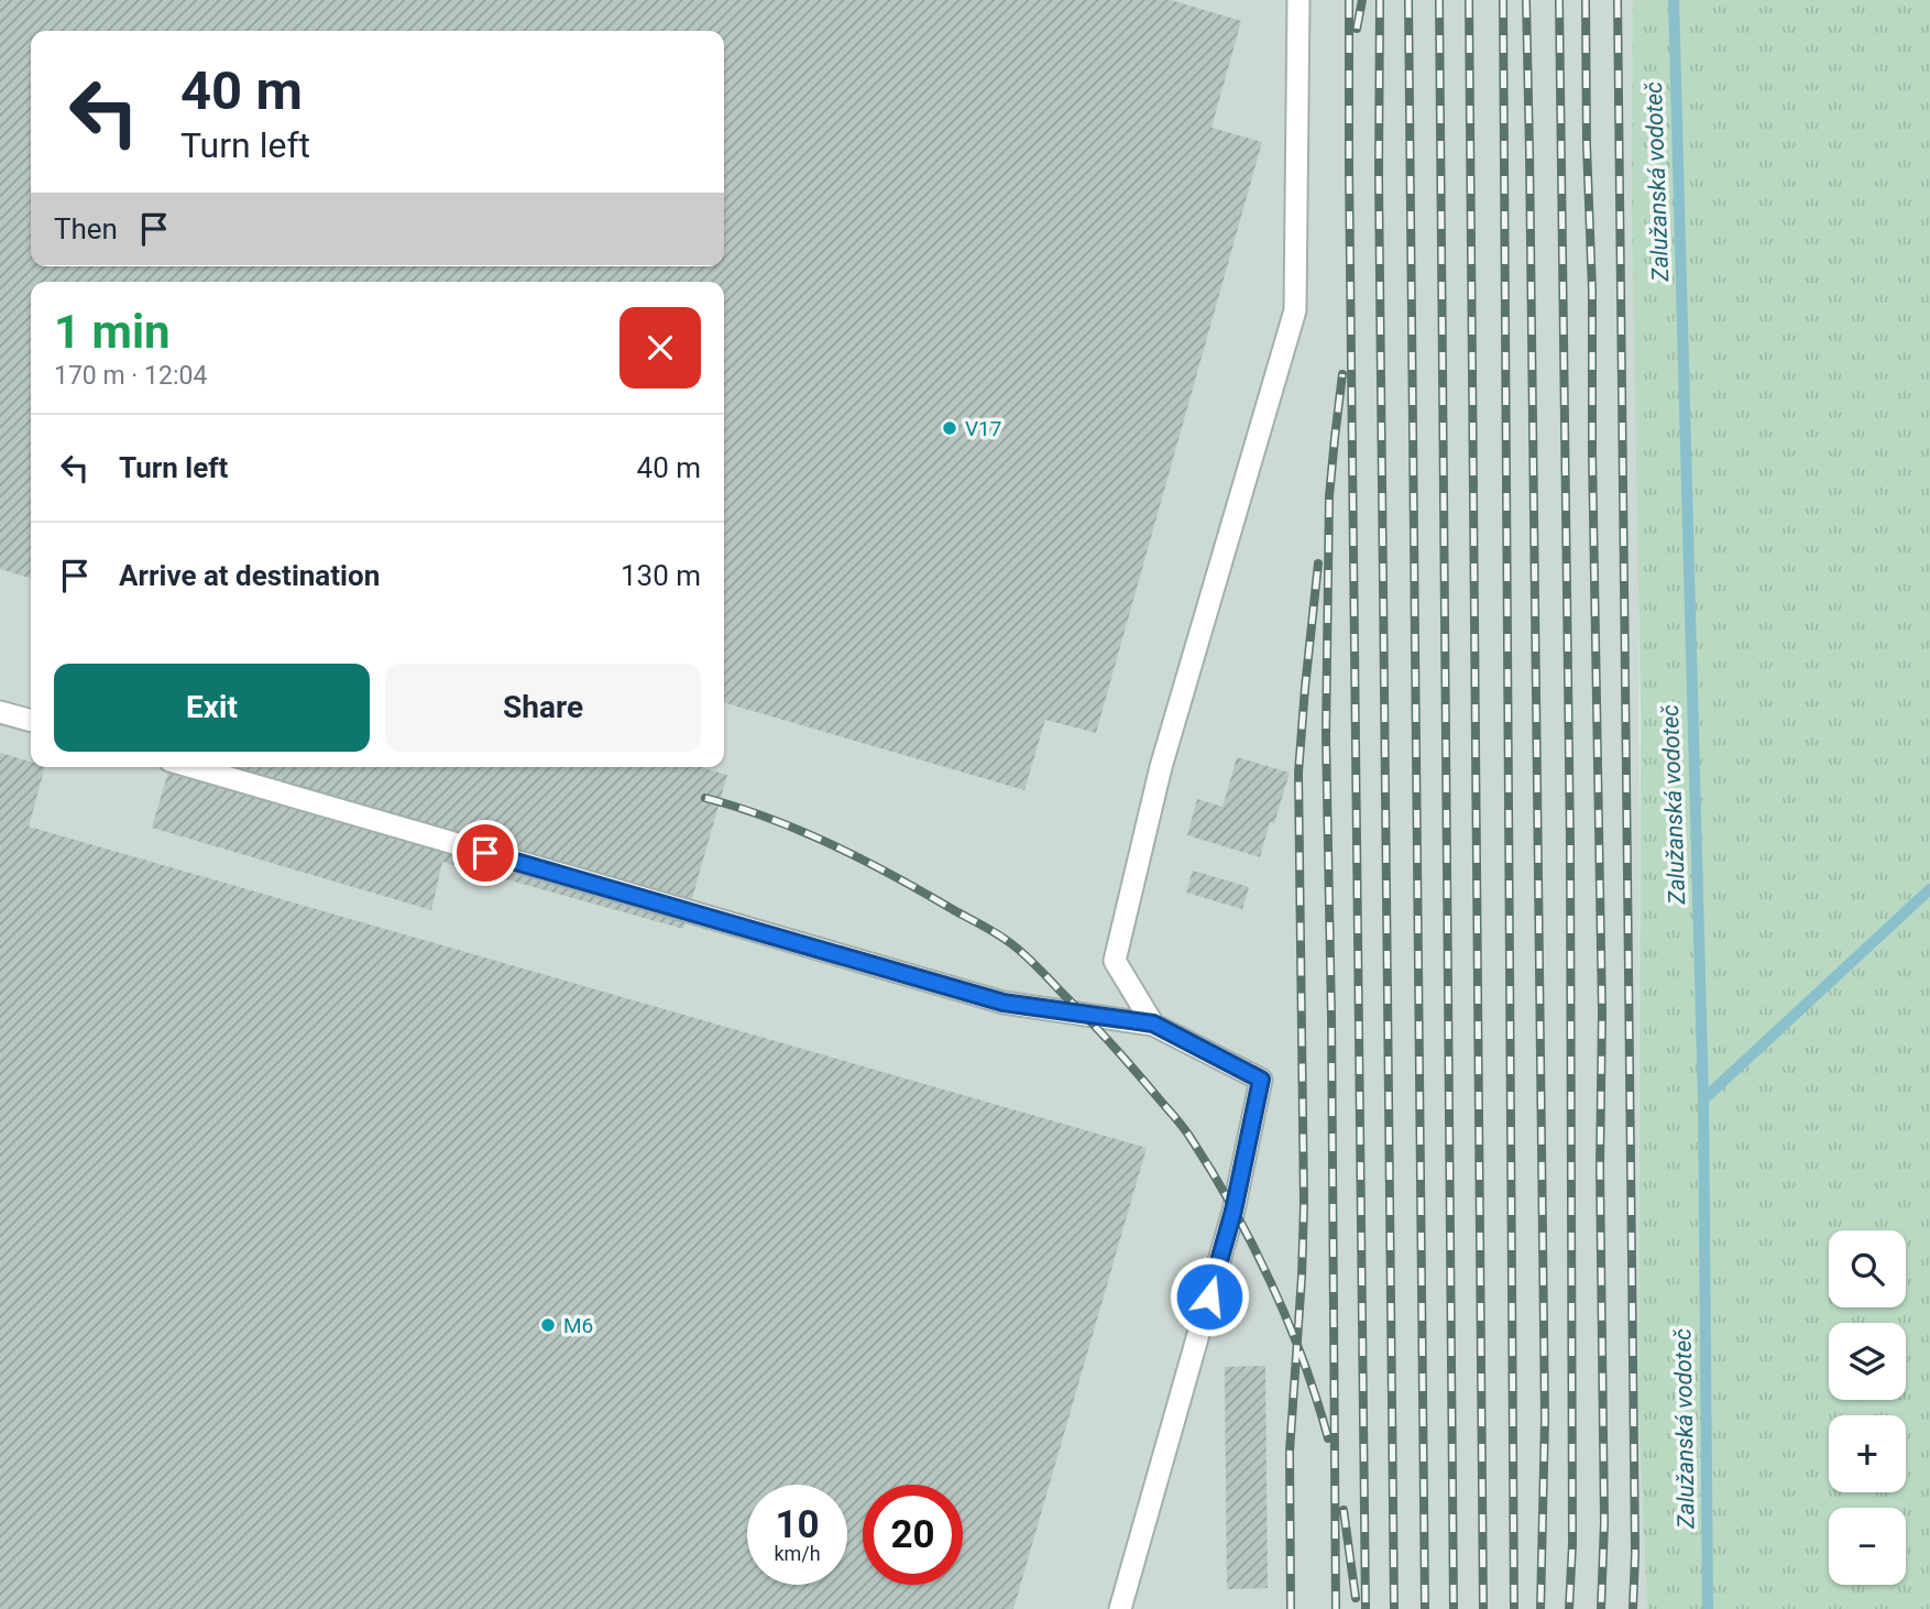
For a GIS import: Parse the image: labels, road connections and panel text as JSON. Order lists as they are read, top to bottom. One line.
{"water":["Zalužanská vodoteč"],"places":["V17","M6"],"page":{"turn":["40 m","Turn left"],"then":"Then","heading":["1 min","170 m · 12:04"],"list":[{"name":"Turn left","value":"40 m"},{"name":"Arrive at destination","value":"130 m"}],"buttons":["Exit","Share"],"map_buttons":["+","−"],"speed":"10 km/h","limit":"20"}}
